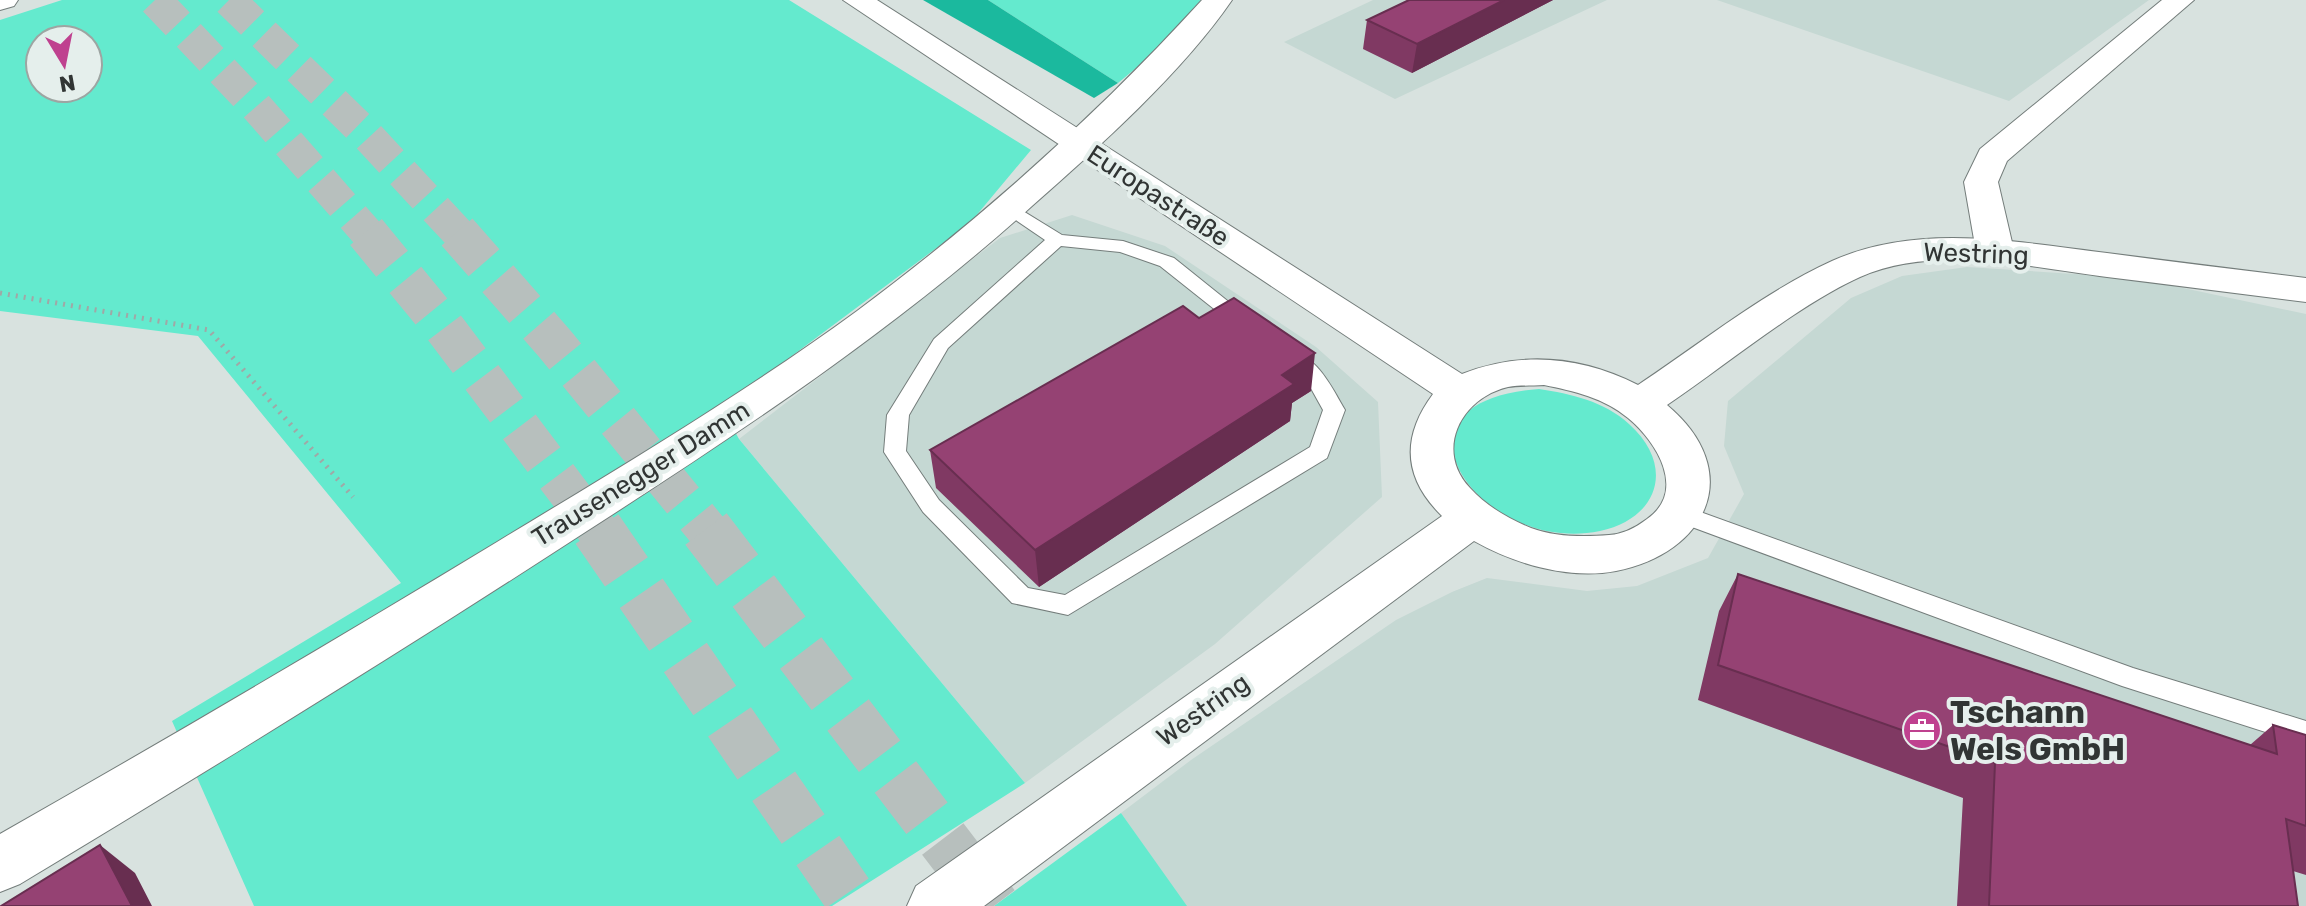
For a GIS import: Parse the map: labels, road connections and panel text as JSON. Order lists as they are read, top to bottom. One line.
{"streets":{"street":["Europastraße","Westring","Trausenegger Damm"]},"crossings":[["Europastraße","Westring"],["Europastraße","Trausenegger Damm"]],"places":{"office":["Tschann Wels GmbH"]},"north":"bottom"}
